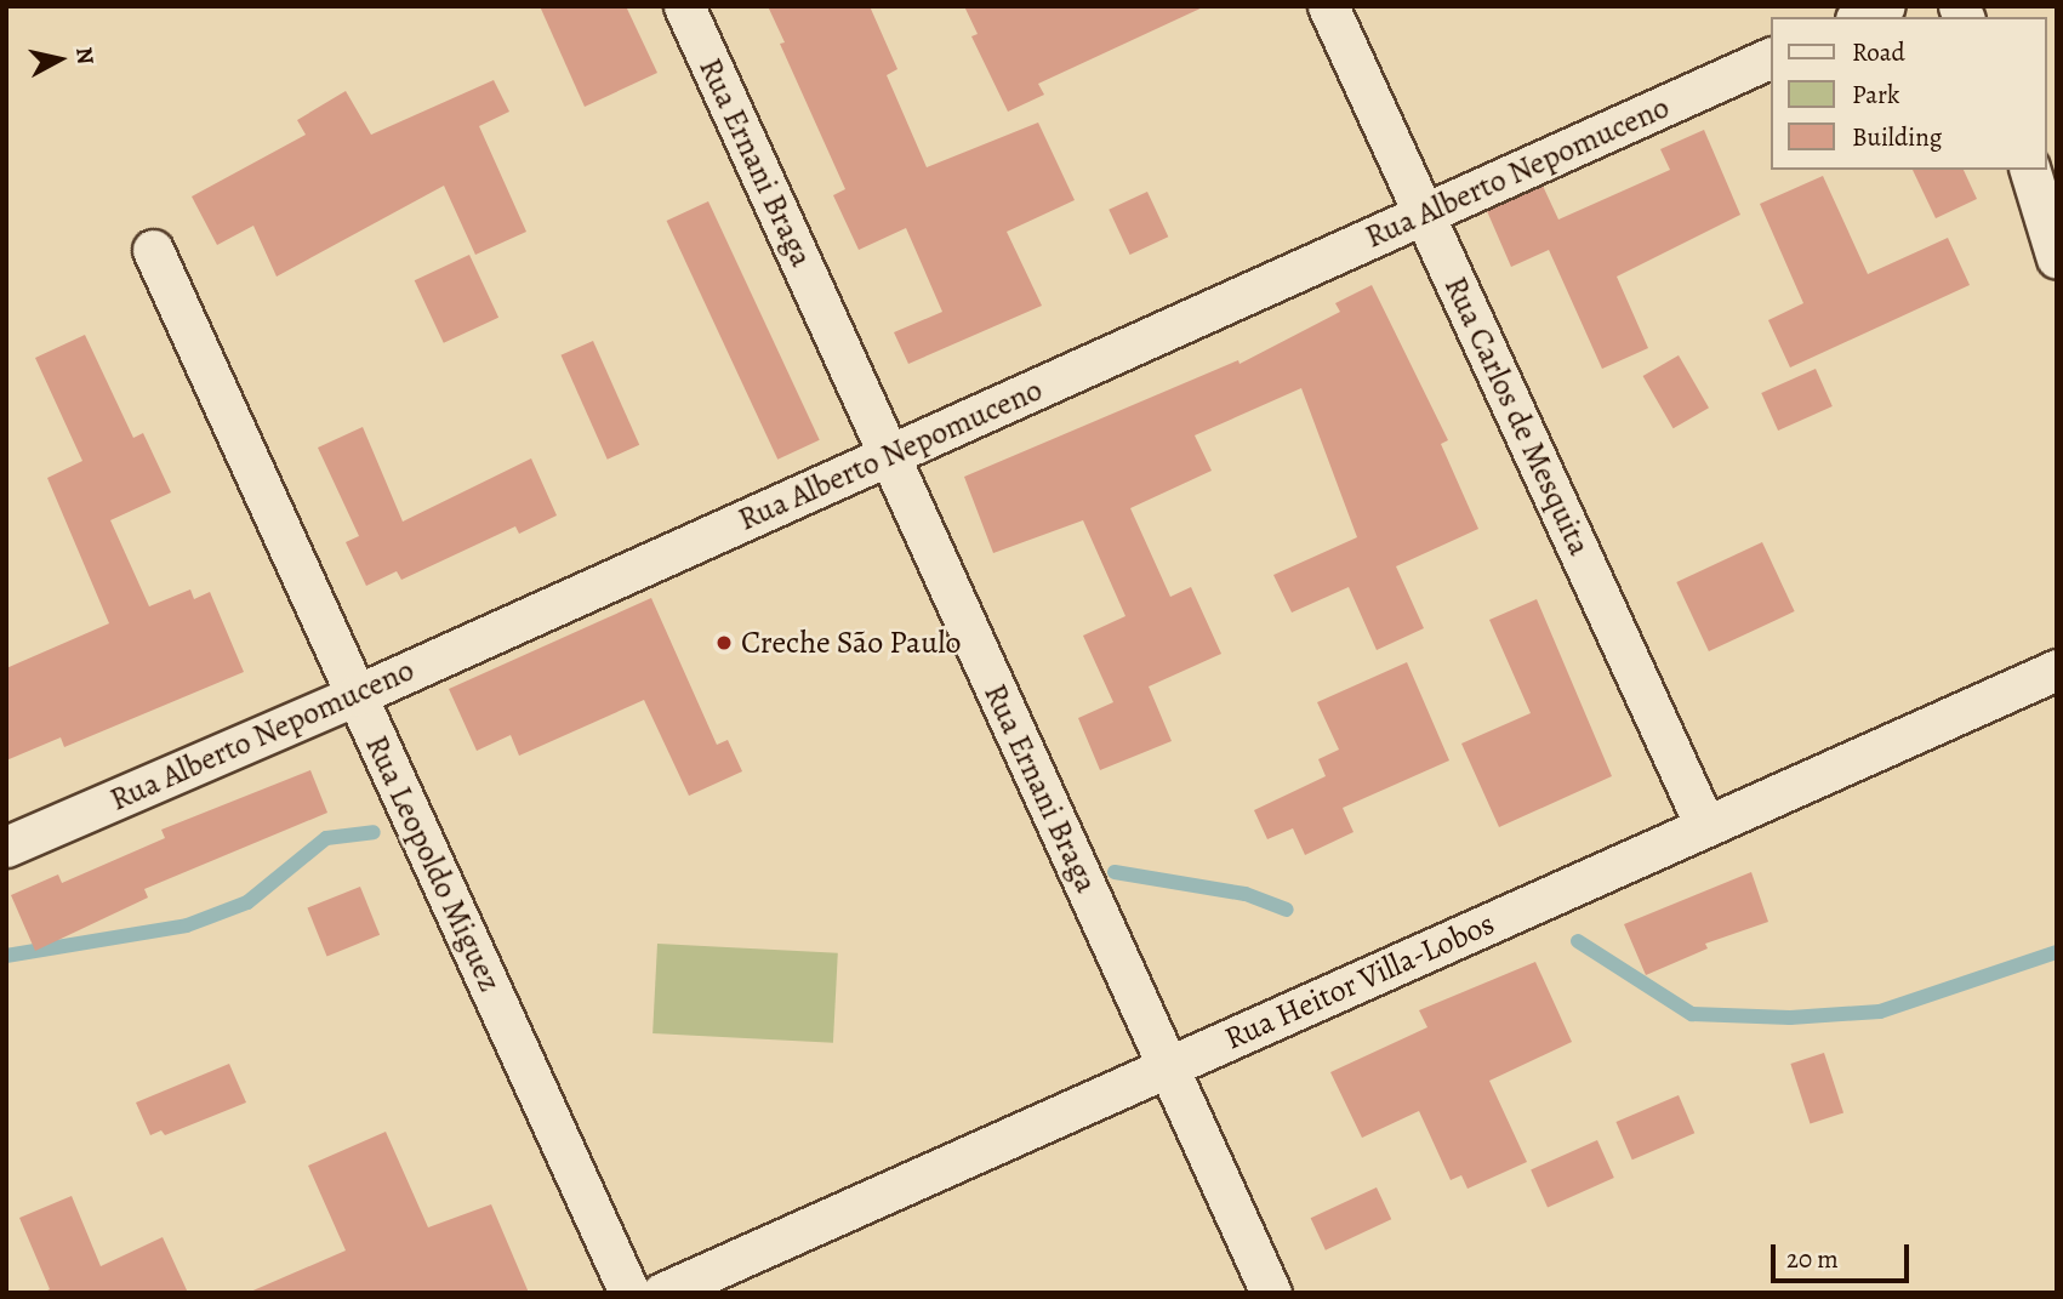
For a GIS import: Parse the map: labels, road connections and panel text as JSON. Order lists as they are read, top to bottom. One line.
{"streets":{"street":["Rua Ernani Braga","Rua Alberto Nepomuceno","Rua Carlos de Mesquita","Rua Leopoldo Miguez","Rua Heitor Villa-Lobos"]},"crossings":[["Rua Ernani Braga","Rua Alberto Nepomuceno"],["Rua Ernani Braga","Rua Heitor Villa-Lobos"],["Rua Alberto Nepomuceno","Rua Carlos de Mesquita"],["Rua Alberto Nepomuceno","Rua Leopoldo Miguez"],["Rua Carlos de Mesquita","Rua Heitor Villa-Lobos"]],"places":["Creche São Paulo"],"legend":["Road","Park","Building"],"scale_bar":"20 m","north":"right"}
